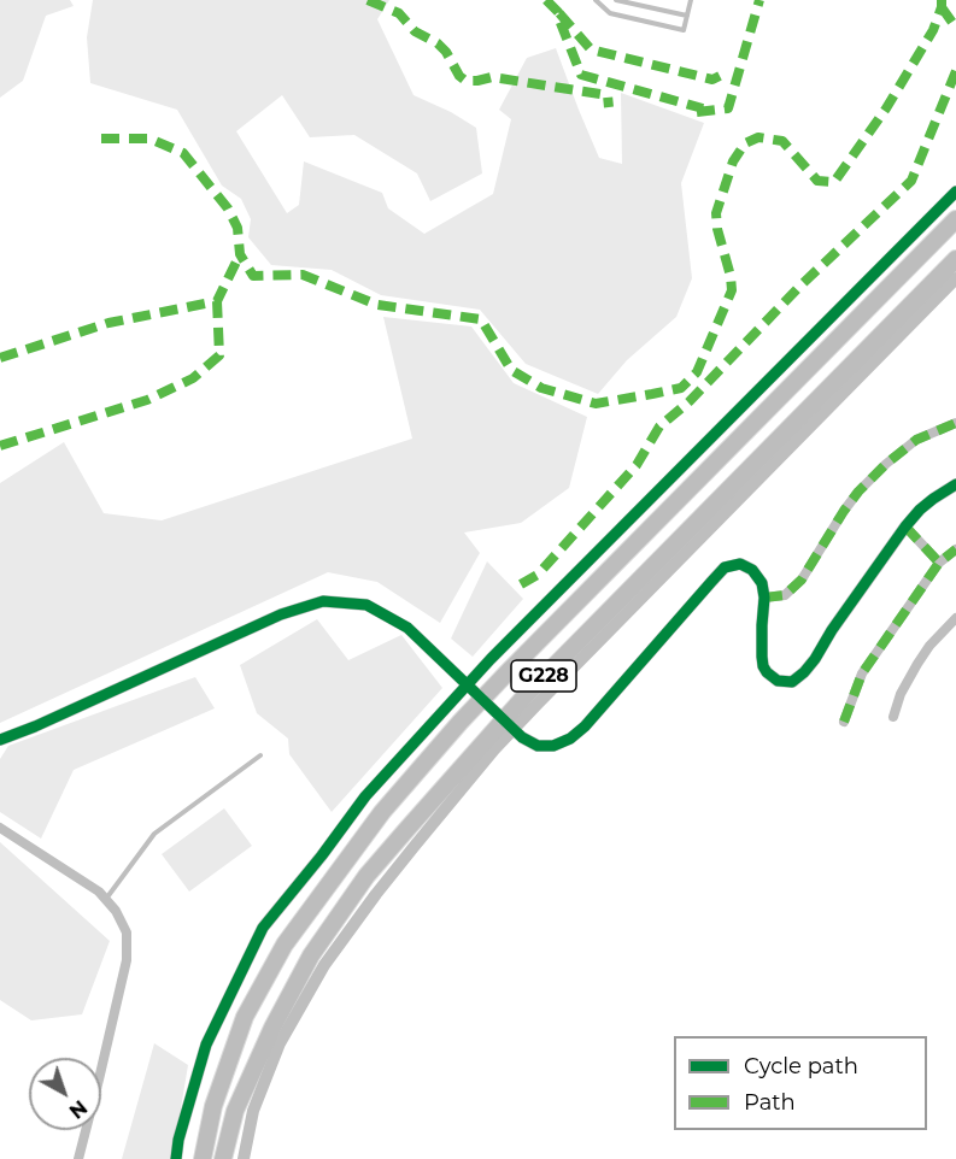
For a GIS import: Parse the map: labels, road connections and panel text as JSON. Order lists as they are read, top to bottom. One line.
{"streets":{"highway":["G228"]},"legend":["Cycle path","Path"],"north":"bottom right"}
